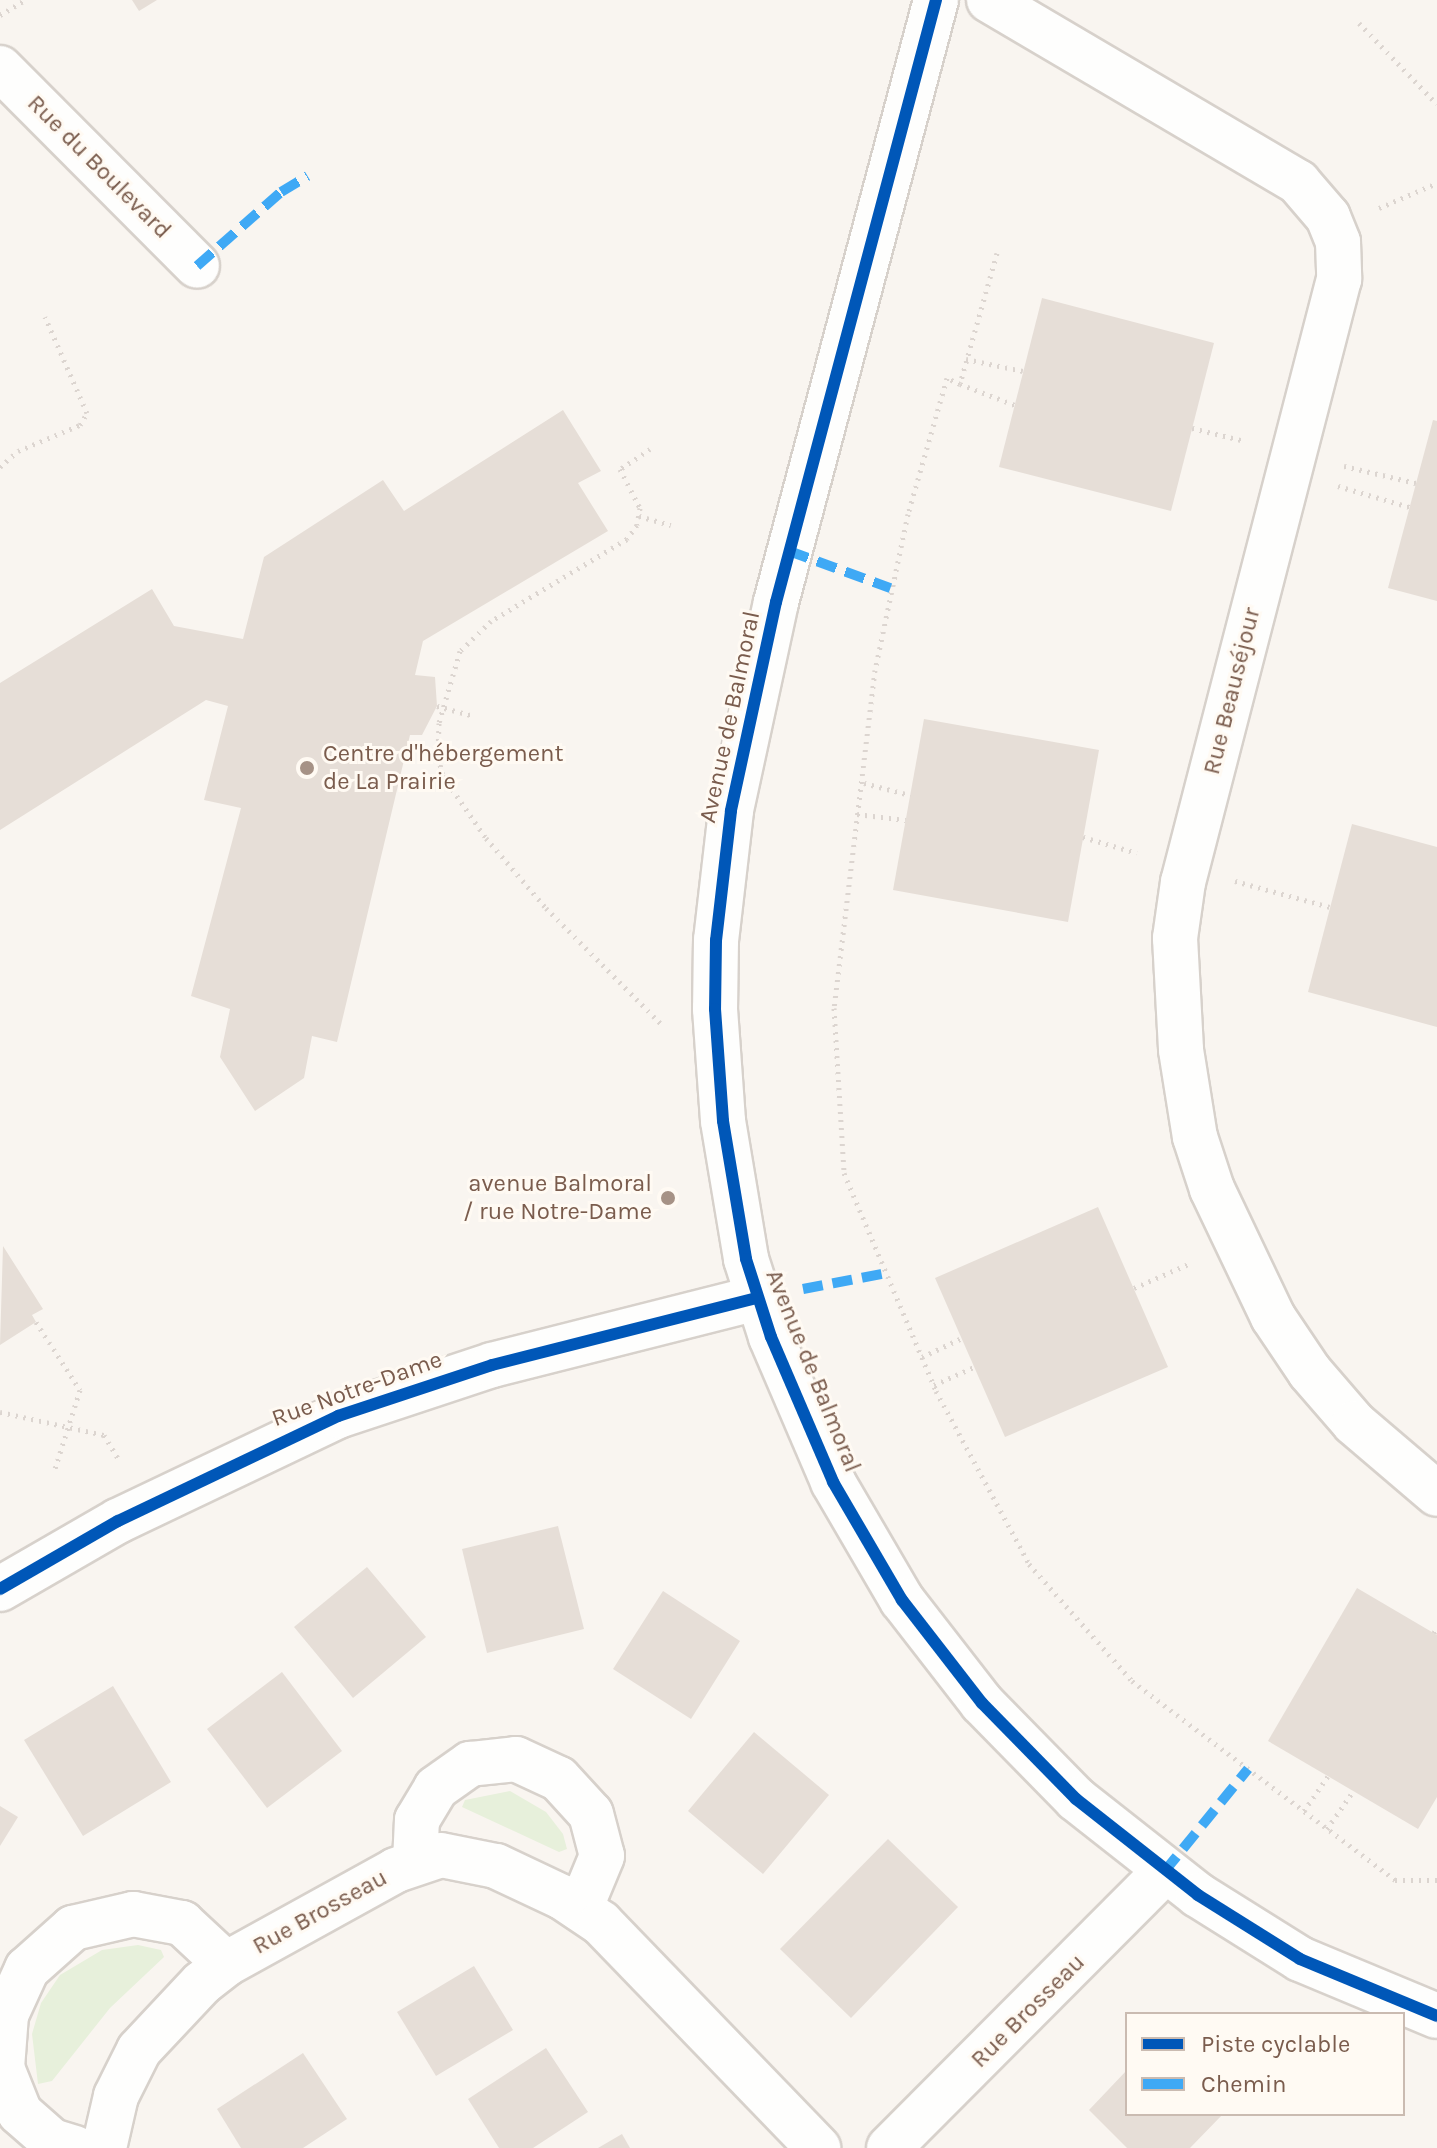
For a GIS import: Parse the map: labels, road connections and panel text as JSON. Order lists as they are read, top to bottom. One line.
{"streets":{"street":["Rue du Boulevard","Rue Beauséjour","Avenue de Balmoral","Rue Notre-Dame","Rue Brosseau"]},"crossings":[["Avenue de Balmoral","Rue Notre-Dame"],["Avenue de Balmoral","Rue Brosseau"]],"places":["Centre d'hébergement de La Prairie","avenue Balmoral / rue Notre-Dame"],"legend":["Piste cyclable","Chemin"]}
